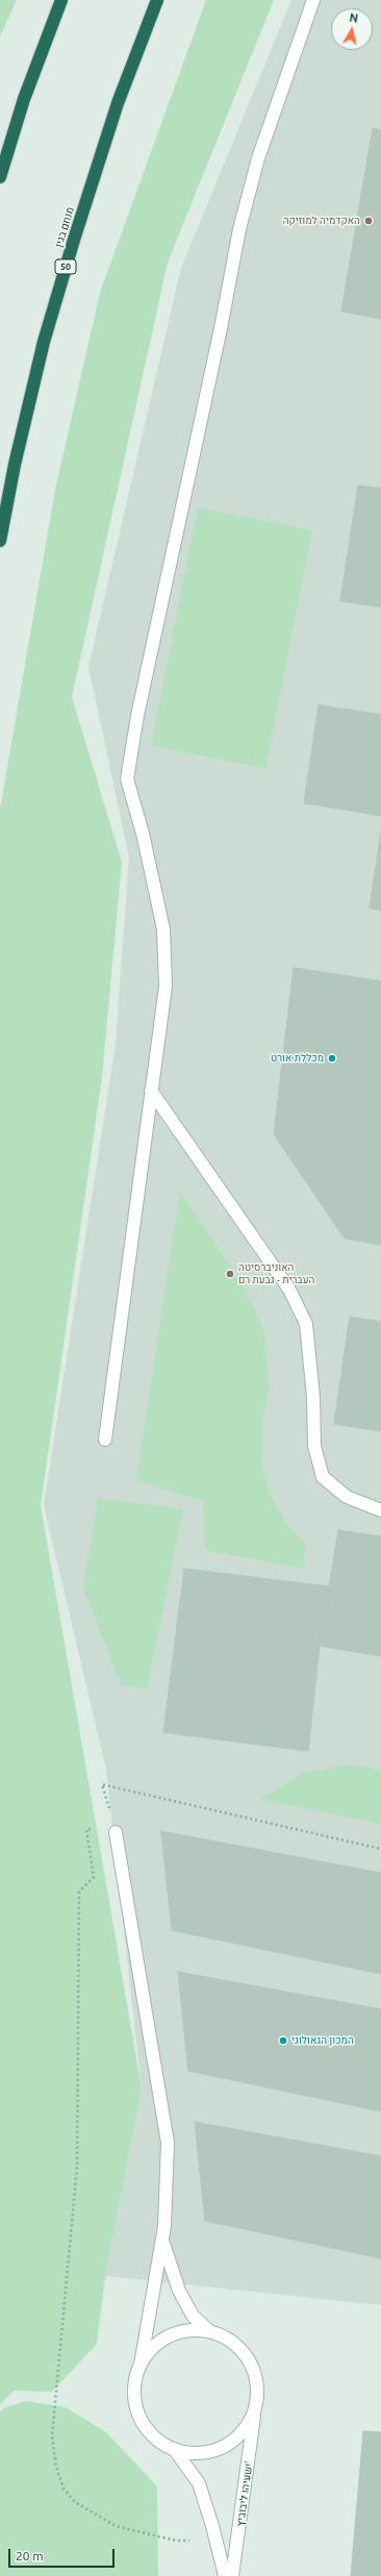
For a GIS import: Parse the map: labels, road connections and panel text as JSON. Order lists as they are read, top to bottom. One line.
{"streets":{"highway":["מנחם בגין","50"],"street":["ישעיהו ליבוביץ'"]},"places":["האקדמיה למוזיקה","מכללת אורט","האוניברסיטה העברית - גבעת רם","המכון הגאולוגי"],"scale_bar":"20 m","north":"top"}
